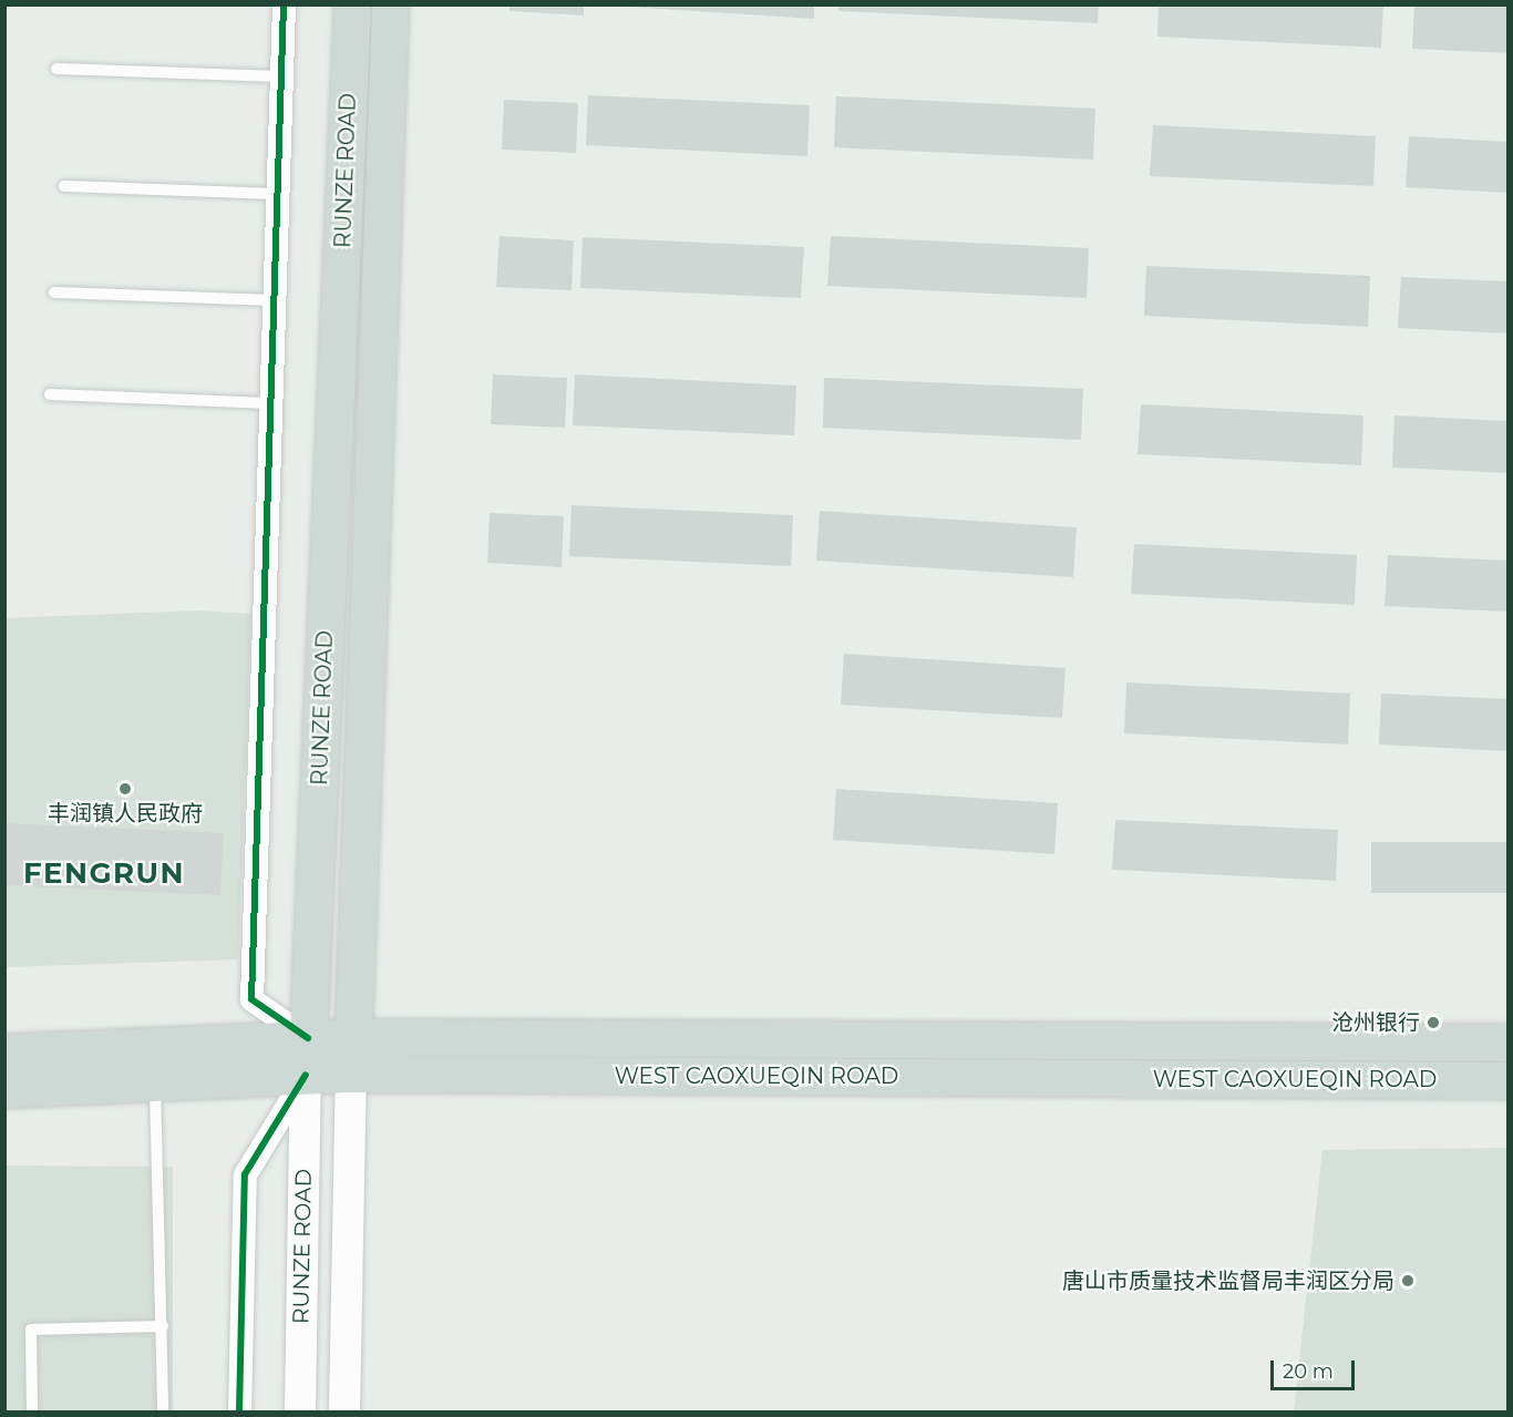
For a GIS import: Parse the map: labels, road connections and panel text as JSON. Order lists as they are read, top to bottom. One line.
{"streets":{"main road":["RUNZE ROAD","WEST CAOXUEQIN ROAD"]},"crossings":[["RUNZE ROAD","WEST CAOXUEQIN ROAD"]],"districts":["FENGRUN"],"places":["丰润镇人民政府","沧州银行","唐山市质量技术监督局丰润区分局"],"scale_bar":"20 m"}
